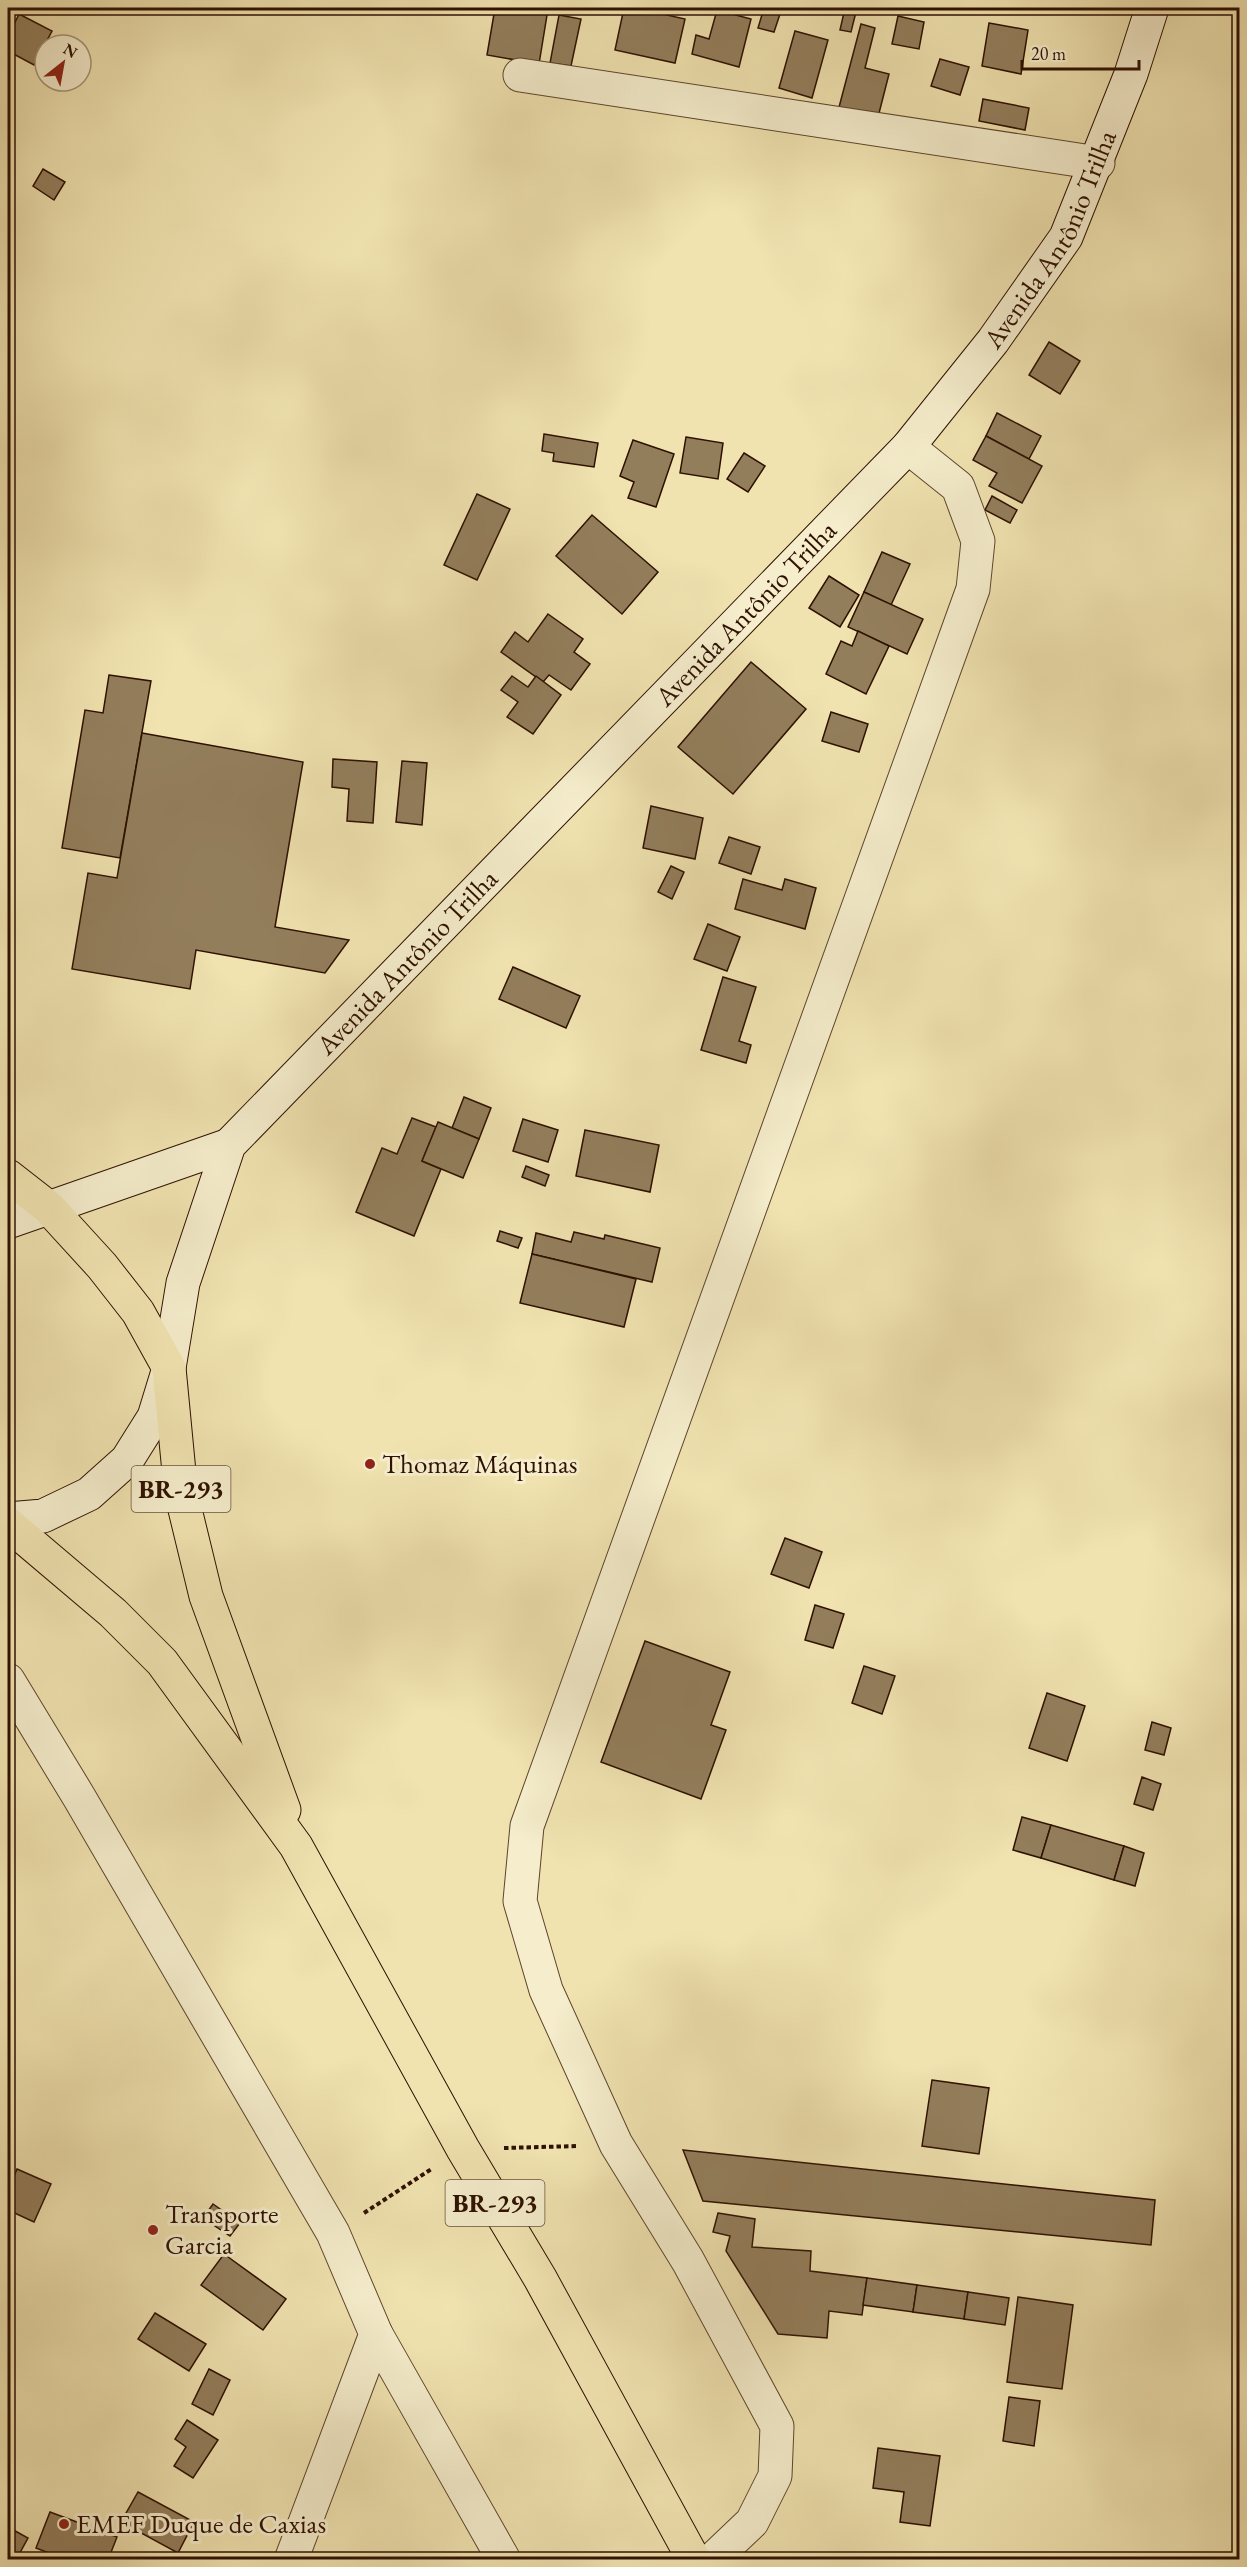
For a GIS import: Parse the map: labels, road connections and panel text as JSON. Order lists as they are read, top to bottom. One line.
{"streets":{"highway":["BR-293"],"street":["Avenida Antônio Trilha"]},"crossings":[["Avenida Antônio Trilha","BR-293"]],"places":["Thomaz Máquinas","Transporte Garcia","EMEF Duque de Caxias"],"scale_bar":"20 m","north":"top right"}
